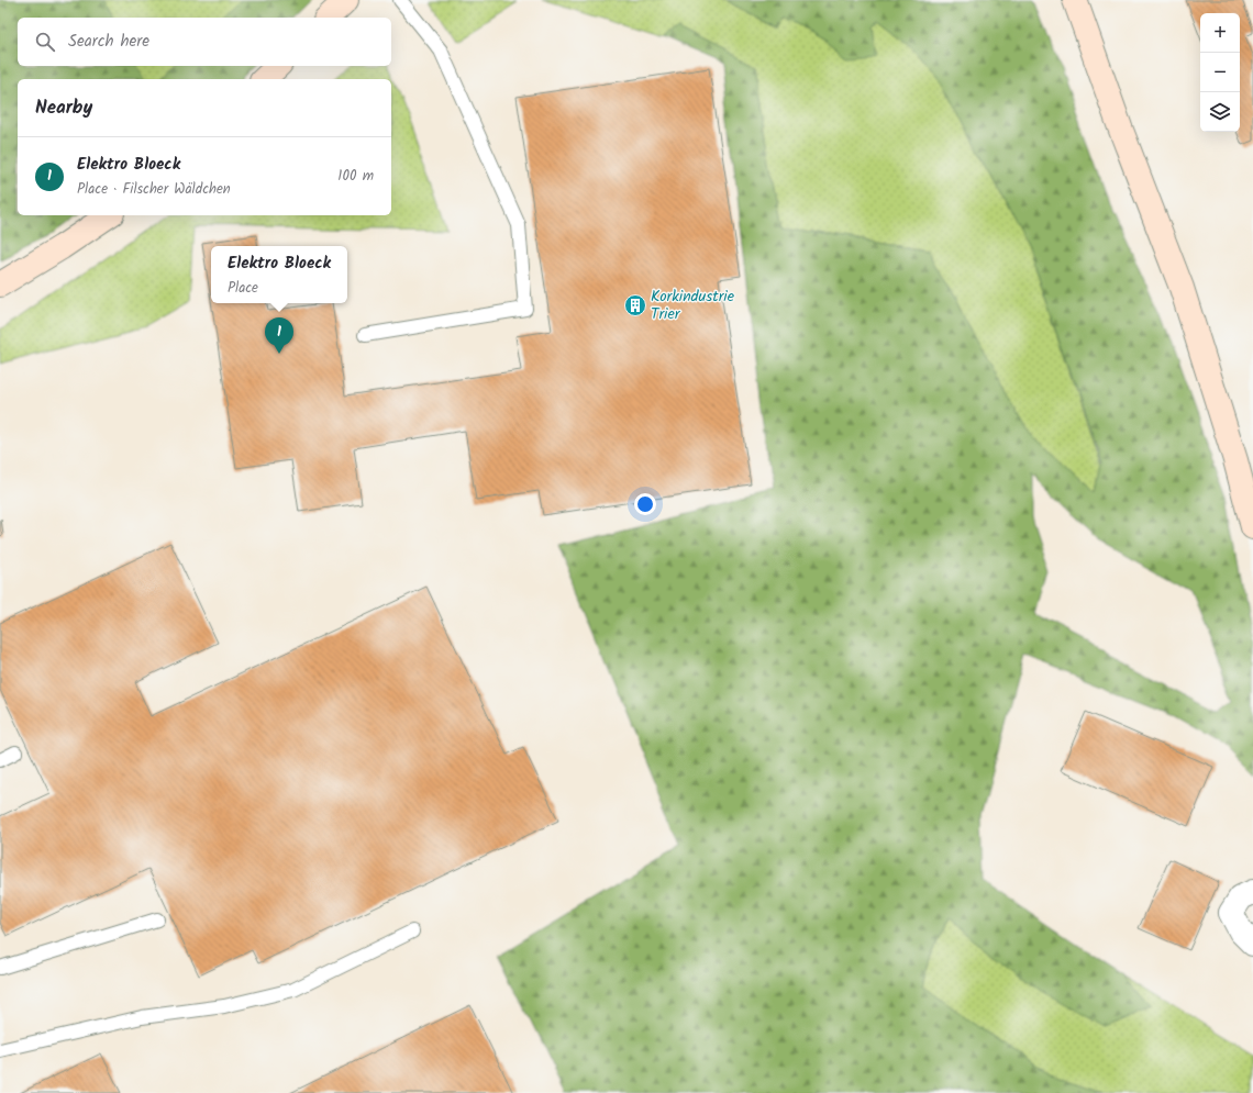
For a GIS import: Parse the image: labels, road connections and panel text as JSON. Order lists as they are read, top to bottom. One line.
{"places":{"building":["Korkindustrie Trier"]},"page":{"map_buttons":["+","−"],"search":"Search here","heading":"Nearby","list":[{"mark":"1","name":"Elektro Bloeck","note":"Place · Filscher Wäldchen","value":"100 m"}],"popup":["Elektro Bloeck","Place"],"pins":"1"}}
